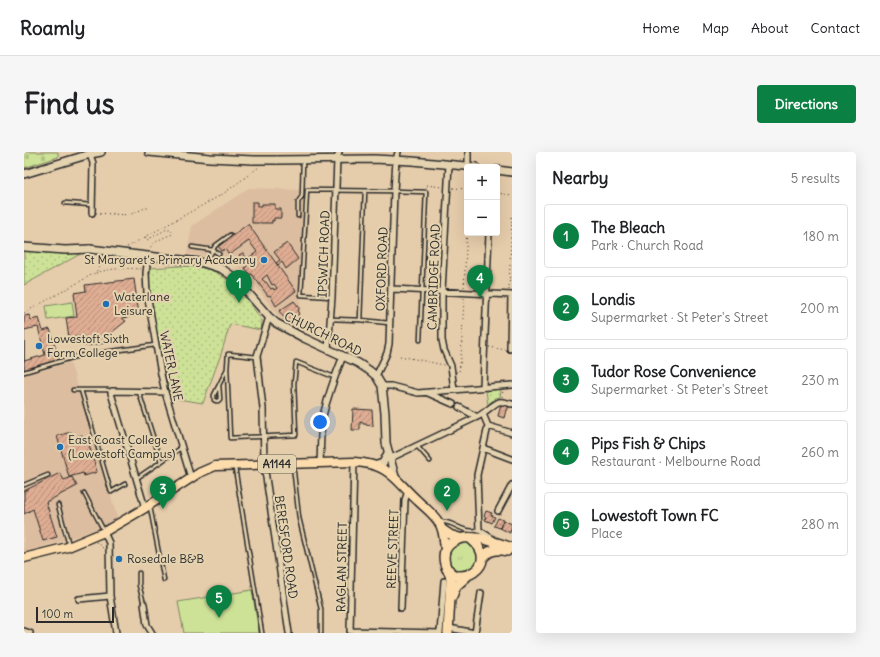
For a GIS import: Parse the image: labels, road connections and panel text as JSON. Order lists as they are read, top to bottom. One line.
{"streets":{"main road":["CHURCH ROAD","A1144"],"street":["IPSWICH ROAD","OXFORD ROAD","CAMBRIDGE ROAD","WATER LANE","BERESFORD ROAD","REEVE STREET","RAGLAN STREET"]},"crossings":[["IPSWICH ROAD","CHURCH ROAD"],["OXFORD ROAD","CHURCH ROAD"],["CHURCH ROAD","WATER LANE"],["WATER LANE","A1144"],["A1144","BERESFORD ROAD"],["A1144","REEVE STREET"],["A1144","RAGLAN STREET"]],"places":["St Margaret's Primary Academy","Waterlane Leisure","Lowestoft Sixth Form College","East Coast College (Lowestoft Campus)","Rosedale B&B"],"scale_bar":"100 m","page":{"header":"Roamly","nav":["Home","Map","About","Contact"],"buttons":"Directions","title":"Find us","heading":["Nearby","5 results"],"map_buttons":["+","−"],"list":[{"mark":"1","name":"The Bleach","note":"Park · Church Road","value":"180 m"},{"mark":"2","name":"Londis","note":"Supermarket · St Peter's Street","value":"200 m"},{"mark":"3","name":"Tudor Rose Convenience","note":"Supermarket · St Peter's Street","value":"230 m"},{"mark":"4","name":"Pips Fish & Chips","note":"Restaurant · Melbourne Road","value":"260 m"},{"mark":"5","name":"Lowestoft Town FC","note":"Place","value":"280 m"}],"pins":["4","1","3","2","5"],"scale":"100 m"}}
